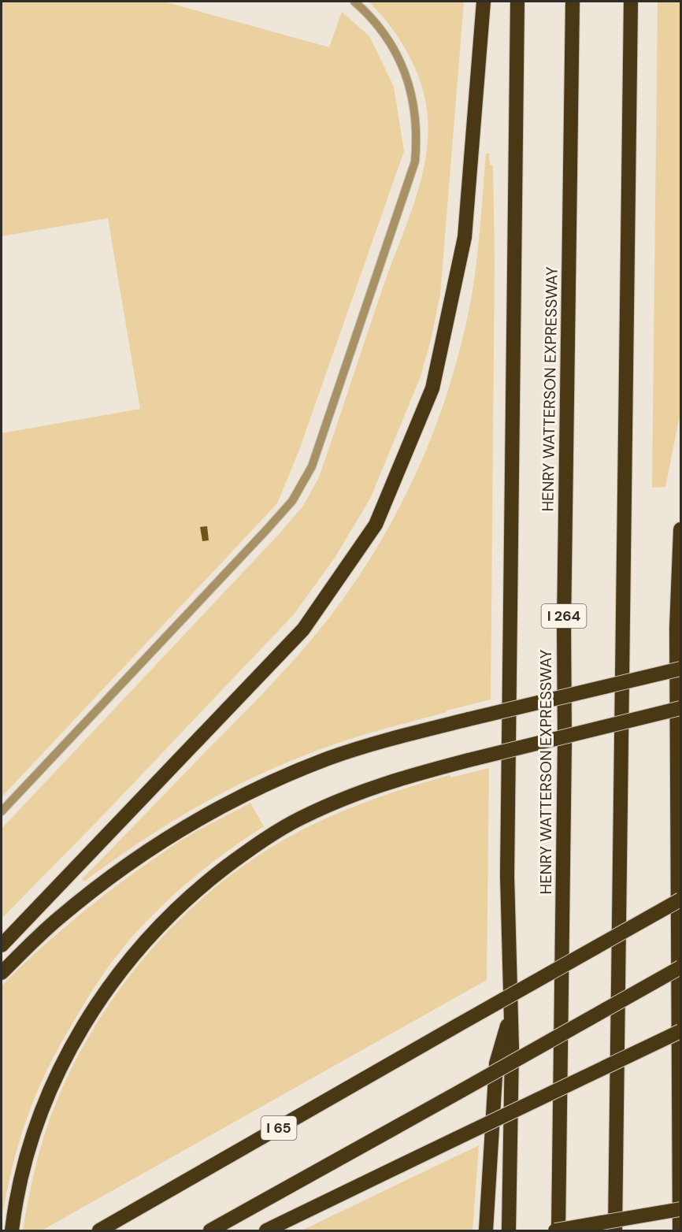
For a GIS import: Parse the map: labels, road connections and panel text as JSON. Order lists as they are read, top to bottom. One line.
{"streets":{"highway":["HENRY WATTERSON EXPRESSWAY","I 264","I 65"]}}
